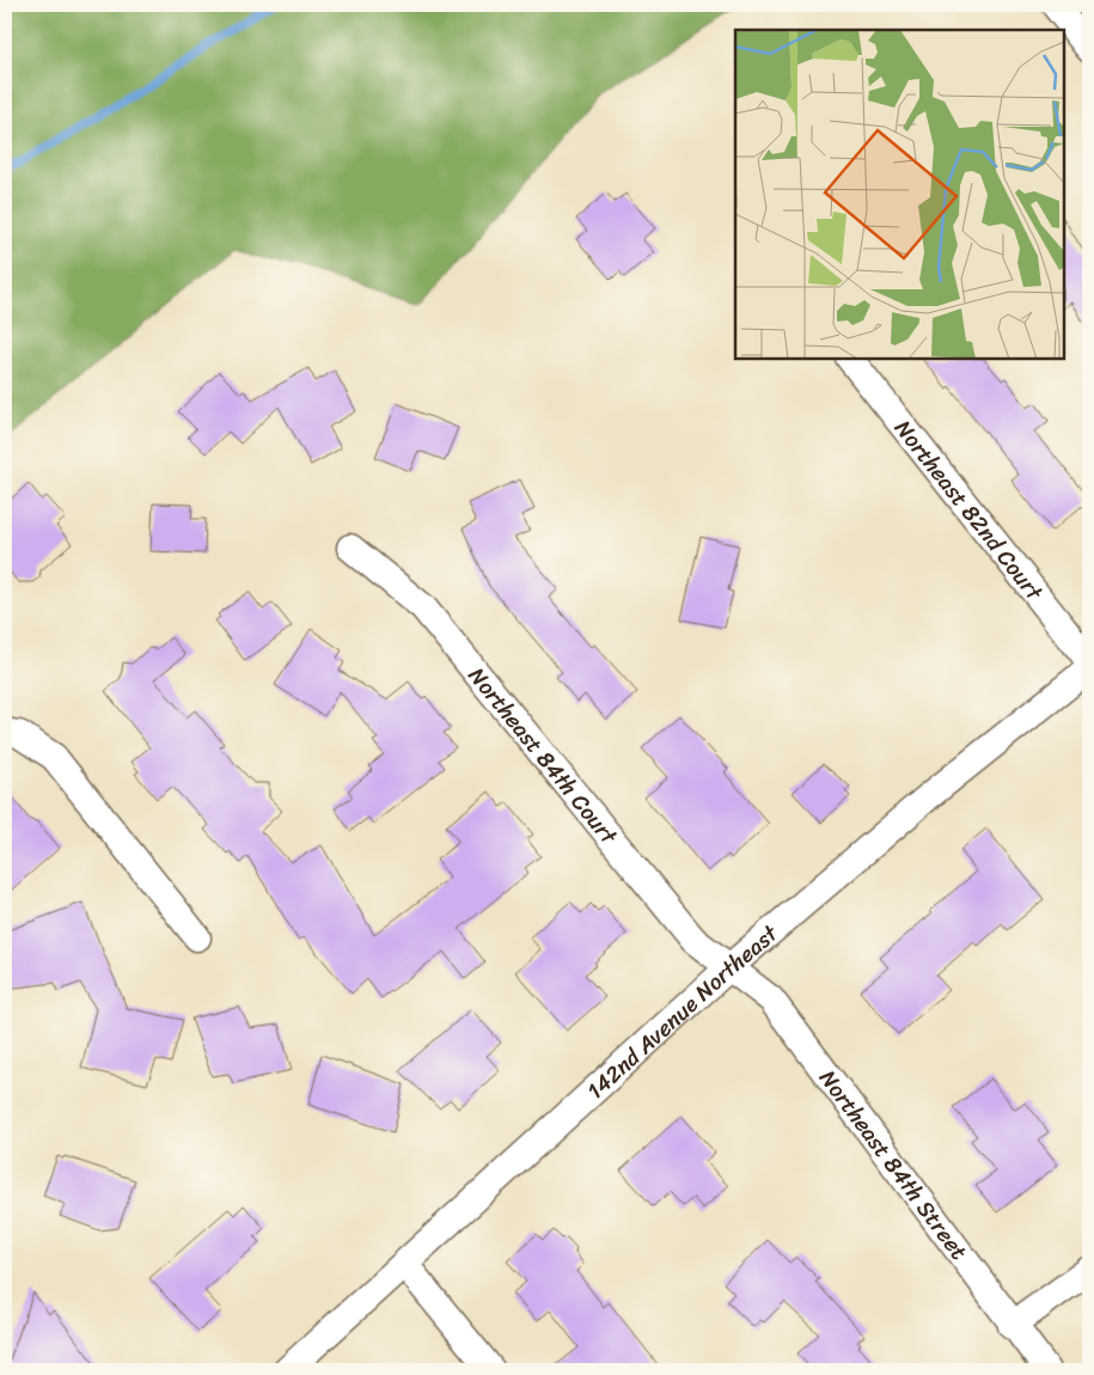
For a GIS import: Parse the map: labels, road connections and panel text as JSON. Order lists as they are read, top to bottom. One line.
{"streets":{"street":["Northeast 82nd Court","Northeast 84th Court","142nd Avenue Northeast","Northeast 84th Street"]},"crossings":[["Northeast 84th Court","142nd Avenue Northeast"],["Northeast 84th Court","Northeast 84th Street"],["142nd Avenue Northeast","Northeast 84th Street"]]}
